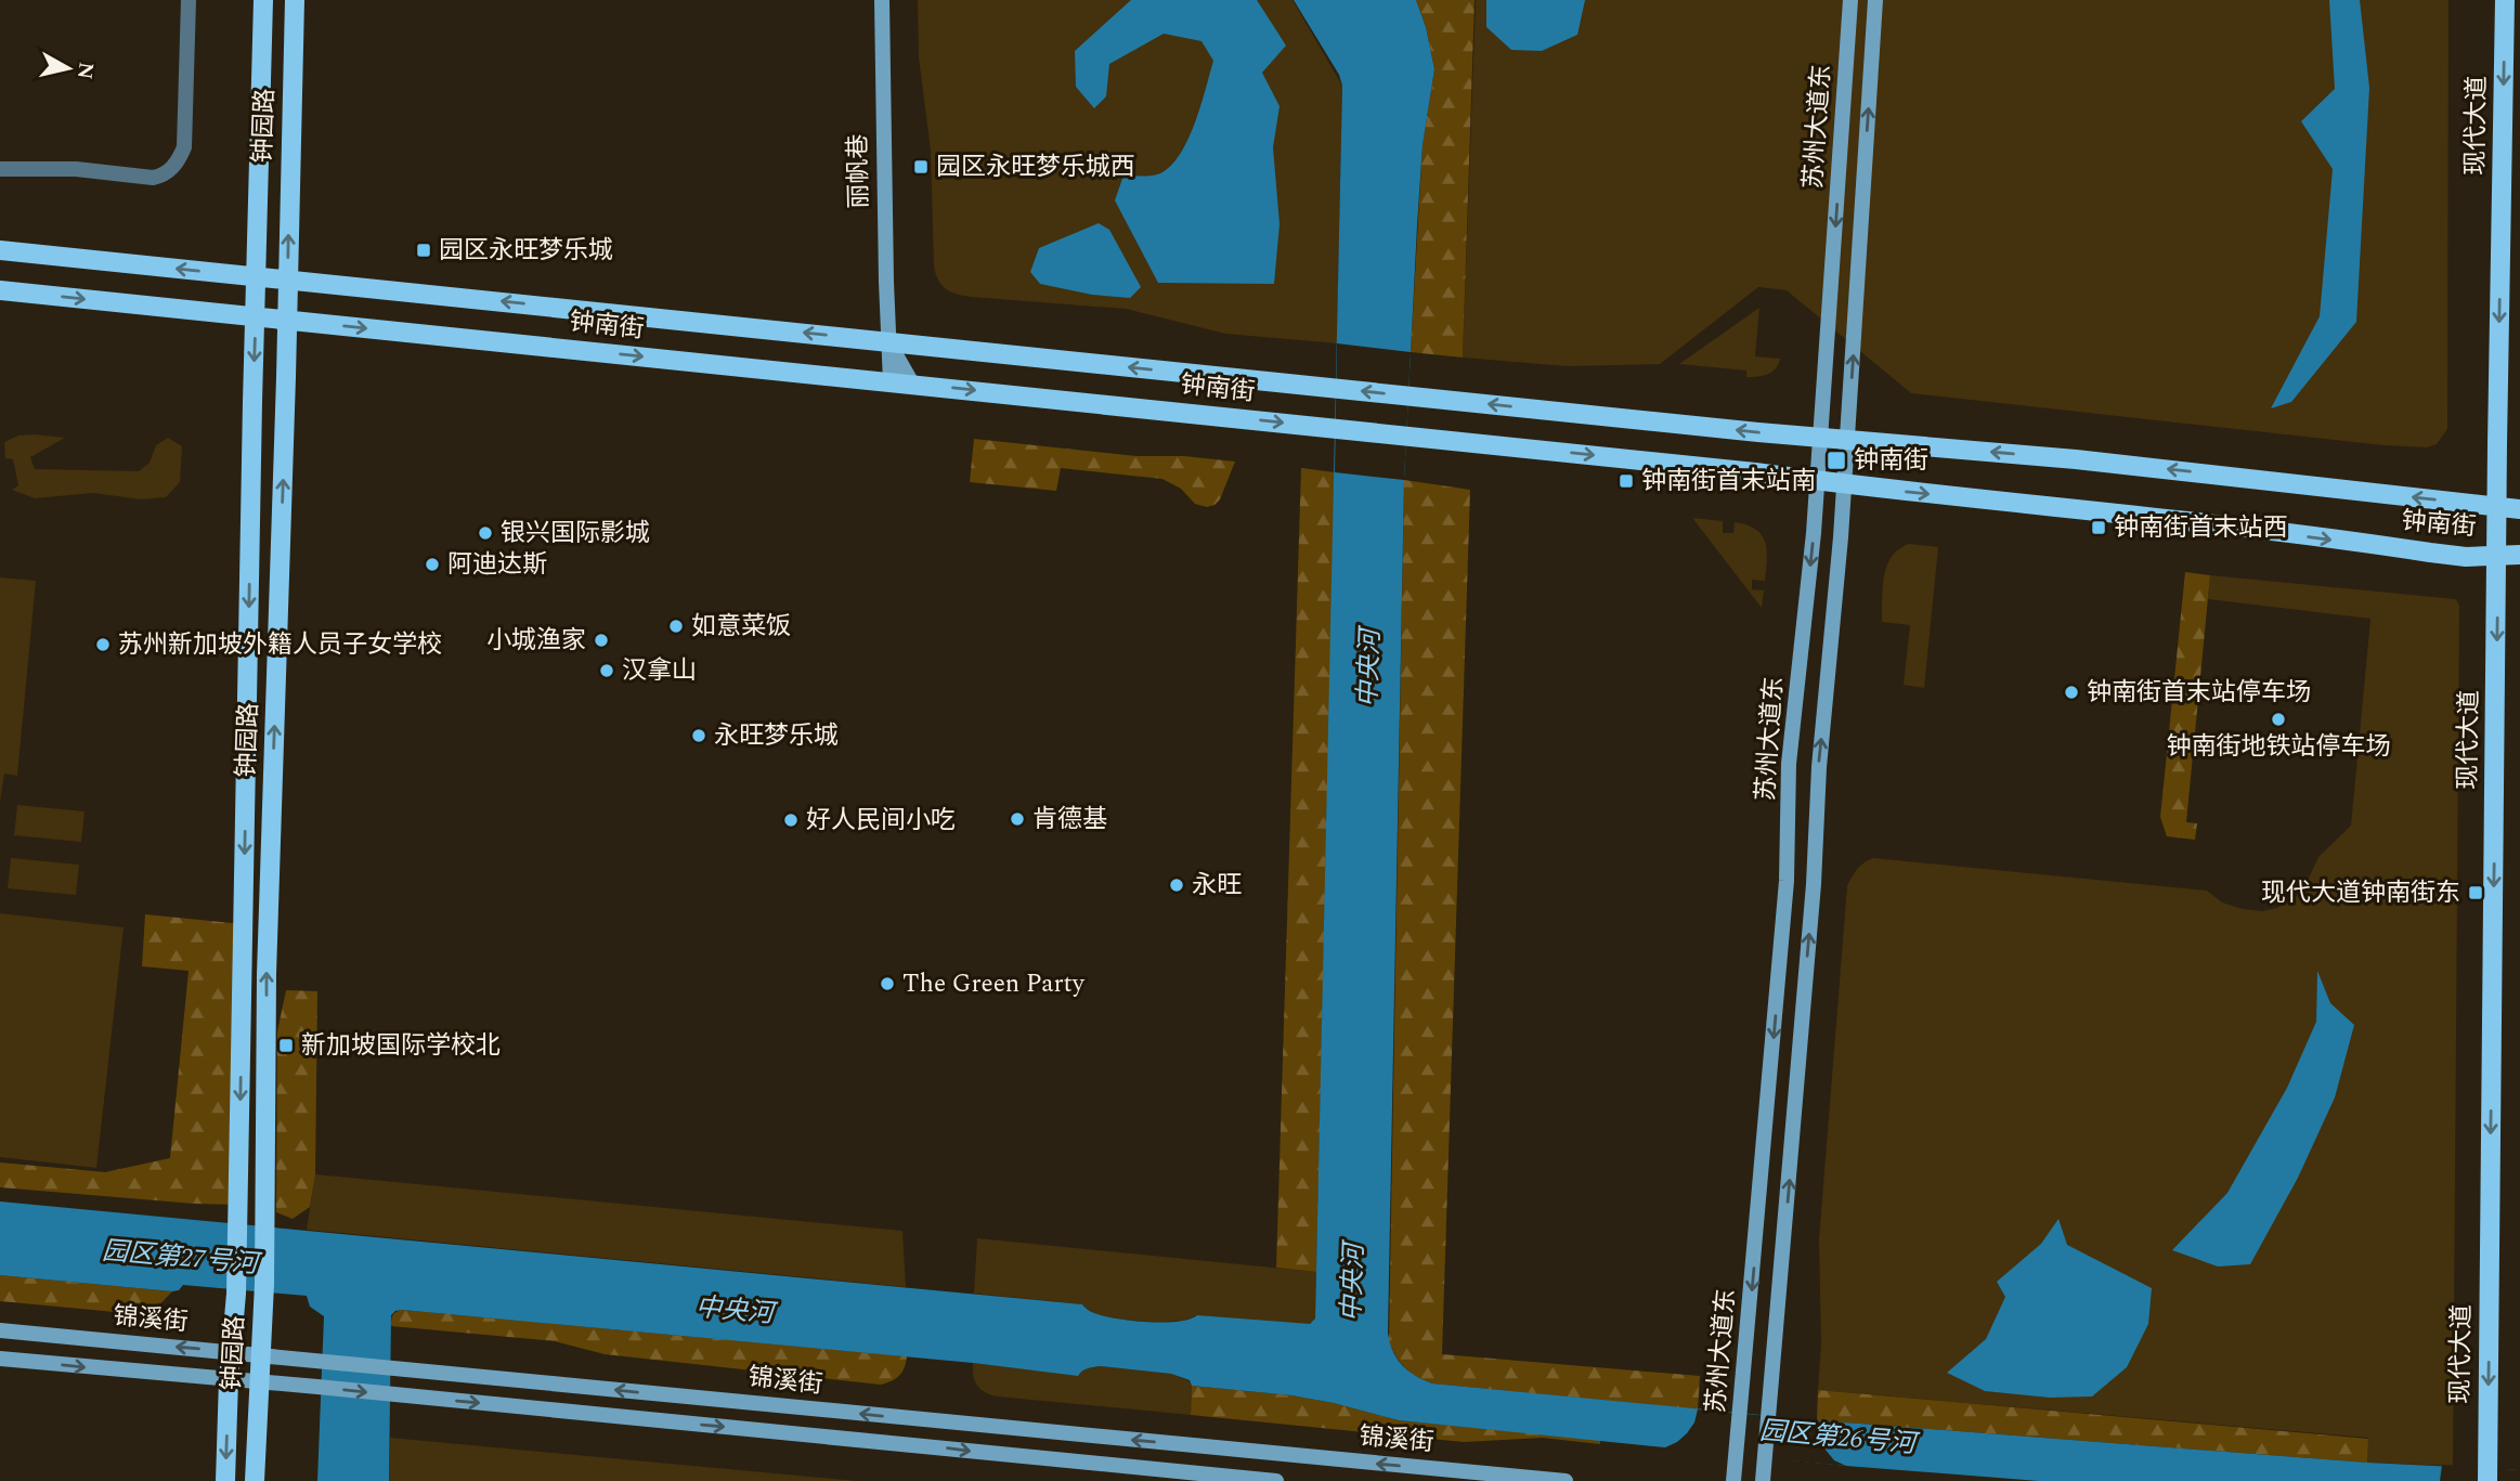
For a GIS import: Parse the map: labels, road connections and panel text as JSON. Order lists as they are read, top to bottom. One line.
{"streets":{"main road":["钟园路","现代大道","苏州大道东","丽帆巷","钟南街","锦溪街"]},"crossings":[["钟园路","钟南街"],["钟园路","锦溪街"],["现代大道","钟南街"],["苏州大道东","钟南街"],["丽帆巷","钟南街"]],"one_way":["现代大道"],"water":["中央河","园区第27号河","园区第26号河"],"places":{"transit":["园区永旺梦乐城西","园区永旺梦乐城","钟南街","钟南街首末站南","钟南街首末站西","现代大道钟南街东","新加坡国际学校北"],"other":["银兴国际影城","阿迪达斯","如意菜饭","小城渔家","苏州新加坡外籍人员子女学校","汉拿山","钟南街首末站停车场","钟南街地铁站停车场","永旺梦乐城","肯德基","好人民间小吃","永旺","The Green Party"]},"north":"right"}
